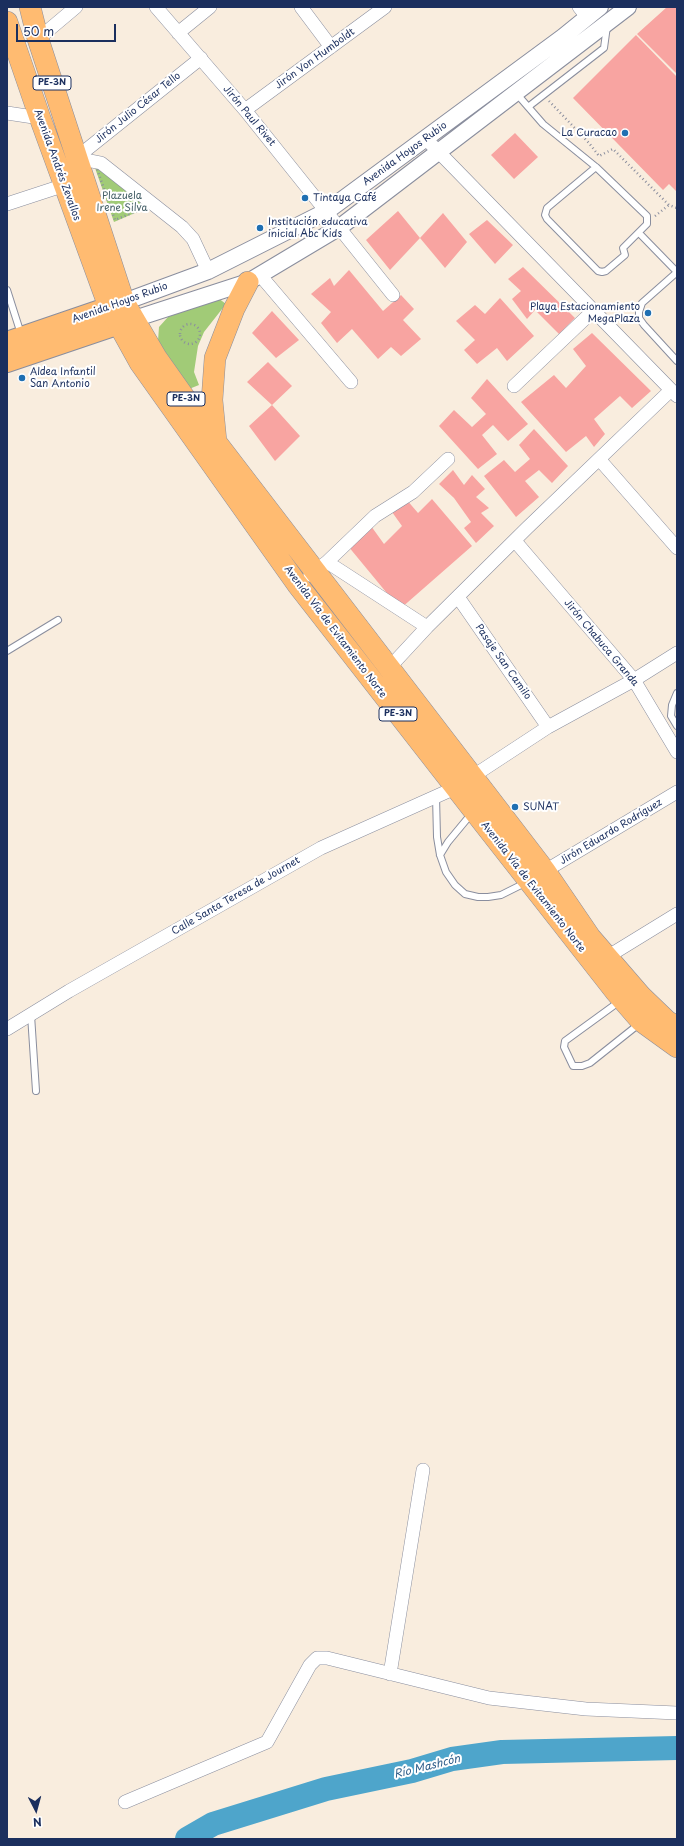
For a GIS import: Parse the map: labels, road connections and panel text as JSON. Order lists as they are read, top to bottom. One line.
{"streets":{"highway":["PE-3N","Avenida Andrés Zevallos","Avenida Vía de Evitamiento Norte"],"main road":["Avenida Hoyos Rubio"],"street":["Jirón Von Humboldt","Jirón Julio César Tello","Jirón Paul Rivet","Jirón Chabuca Granda","Pasaje San Camilo","Jirón Eduardo Rodríguez","Calle Santa Teresa de Journet"]},"crossings":[["Jirón Von Humboldt","Jirón Paul Rivet"],["Jirón Julio César Tello","Jirón Paul Rivet"],["Jirón Julio César Tello","Avenida Andrés Zevallos"],["Jirón Paul Rivet","Avenida Hoyos Rubio"],["Avenida Hoyos Rubio","Avenida Andrés Zevallos"],["Avenida Hoyos Rubio","Avenida Vía de Evitamiento Norte"],["Avenida Andrés Zevallos","Avenida Vía de Evitamiento Norte"],["Avenida Vía de Evitamiento Norte","Jirón Eduardo Rodríguez"],["Avenida Vía de Evitamiento Norte","Calle Santa Teresa de Journet"],["Jirón Chabuca Granda","Calle Santa Teresa de Journet"],["Pasaje San Camilo","Calle Santa Teresa de Journet"]],"water":["Río Mashcón"],"parks":["Plazuela Irene Silva"],"places":["La Curacao","Tintaya Café","Institución educativa inicial Abc Kids","Playa Estacionamiento MegaPlaza","Aldea Infantil San Antonio","SUNAT"],"scale_bar":"50 m","north":"bottom"}
